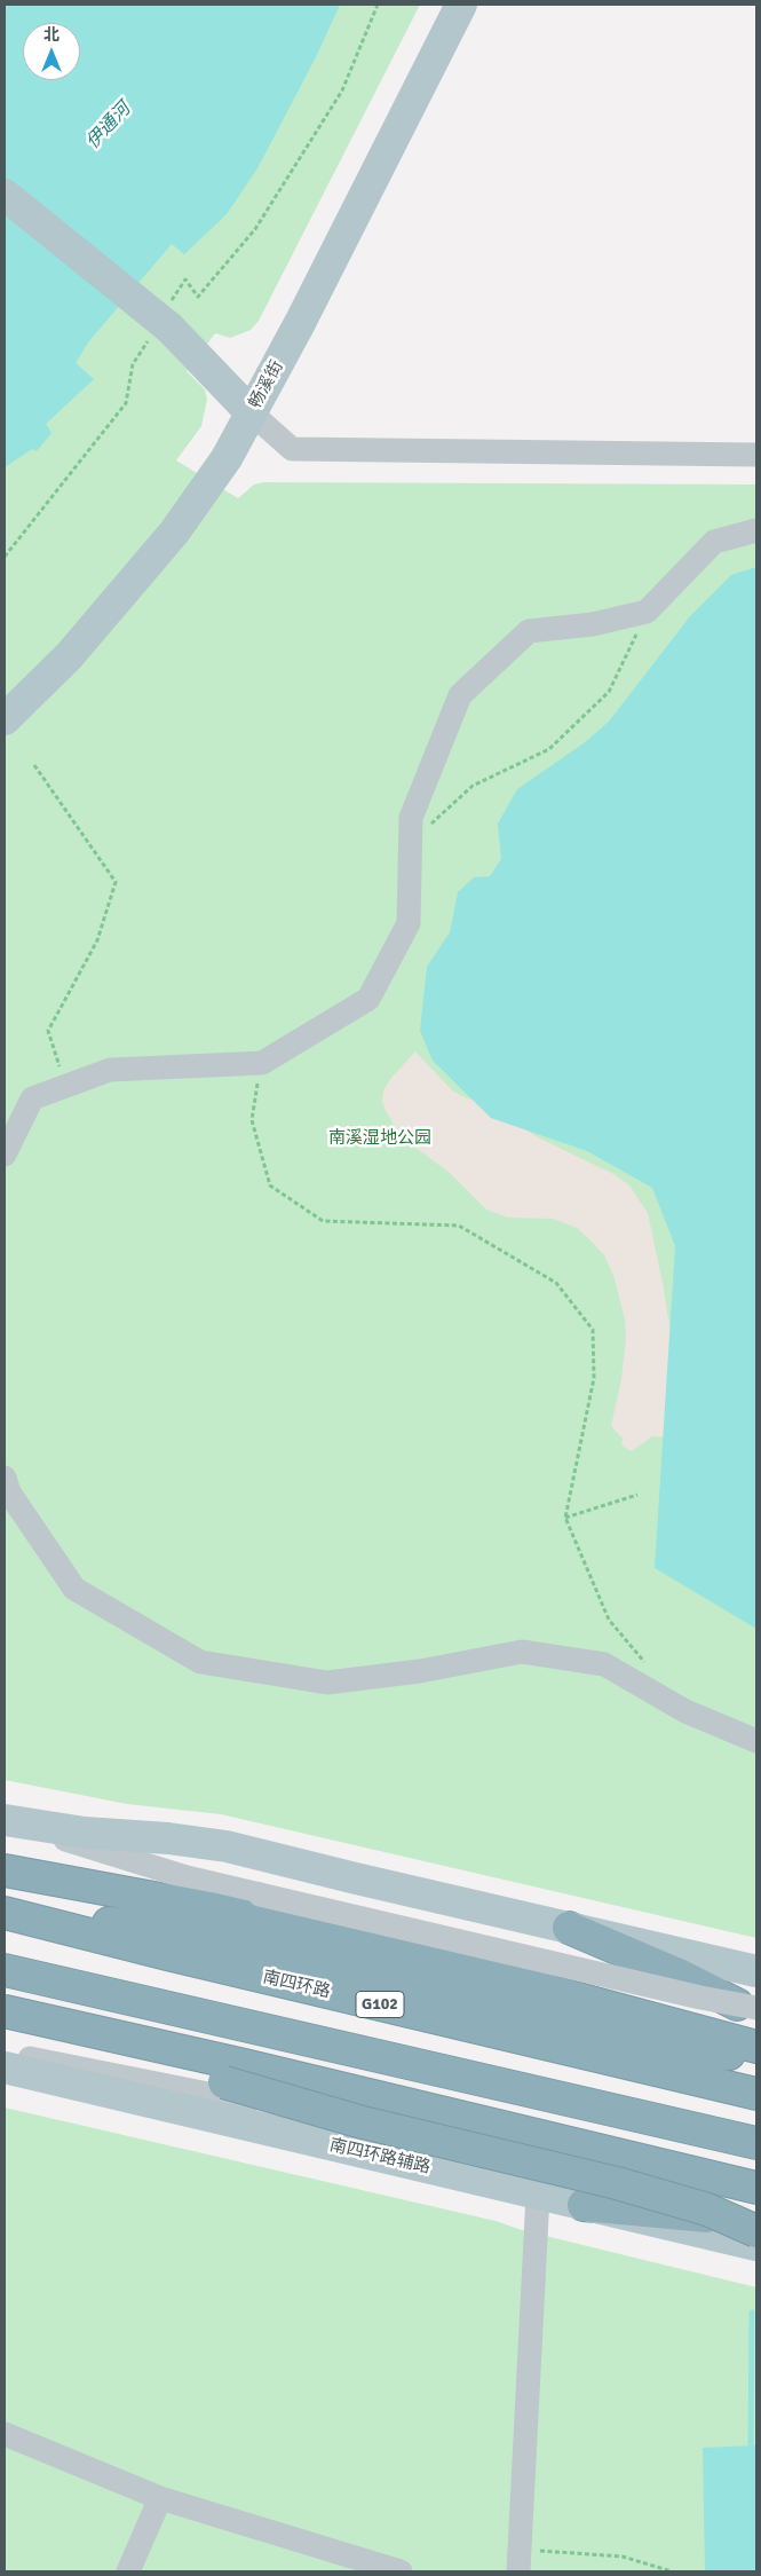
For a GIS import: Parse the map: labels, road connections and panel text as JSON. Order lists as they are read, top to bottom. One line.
{"streets":{"highway":["南四环路","G102"],"main road":["畅溪街","南四环路辅路"]},"water":["伊通河"],"parks":["南溪湿地公园"],"north":"top"}
